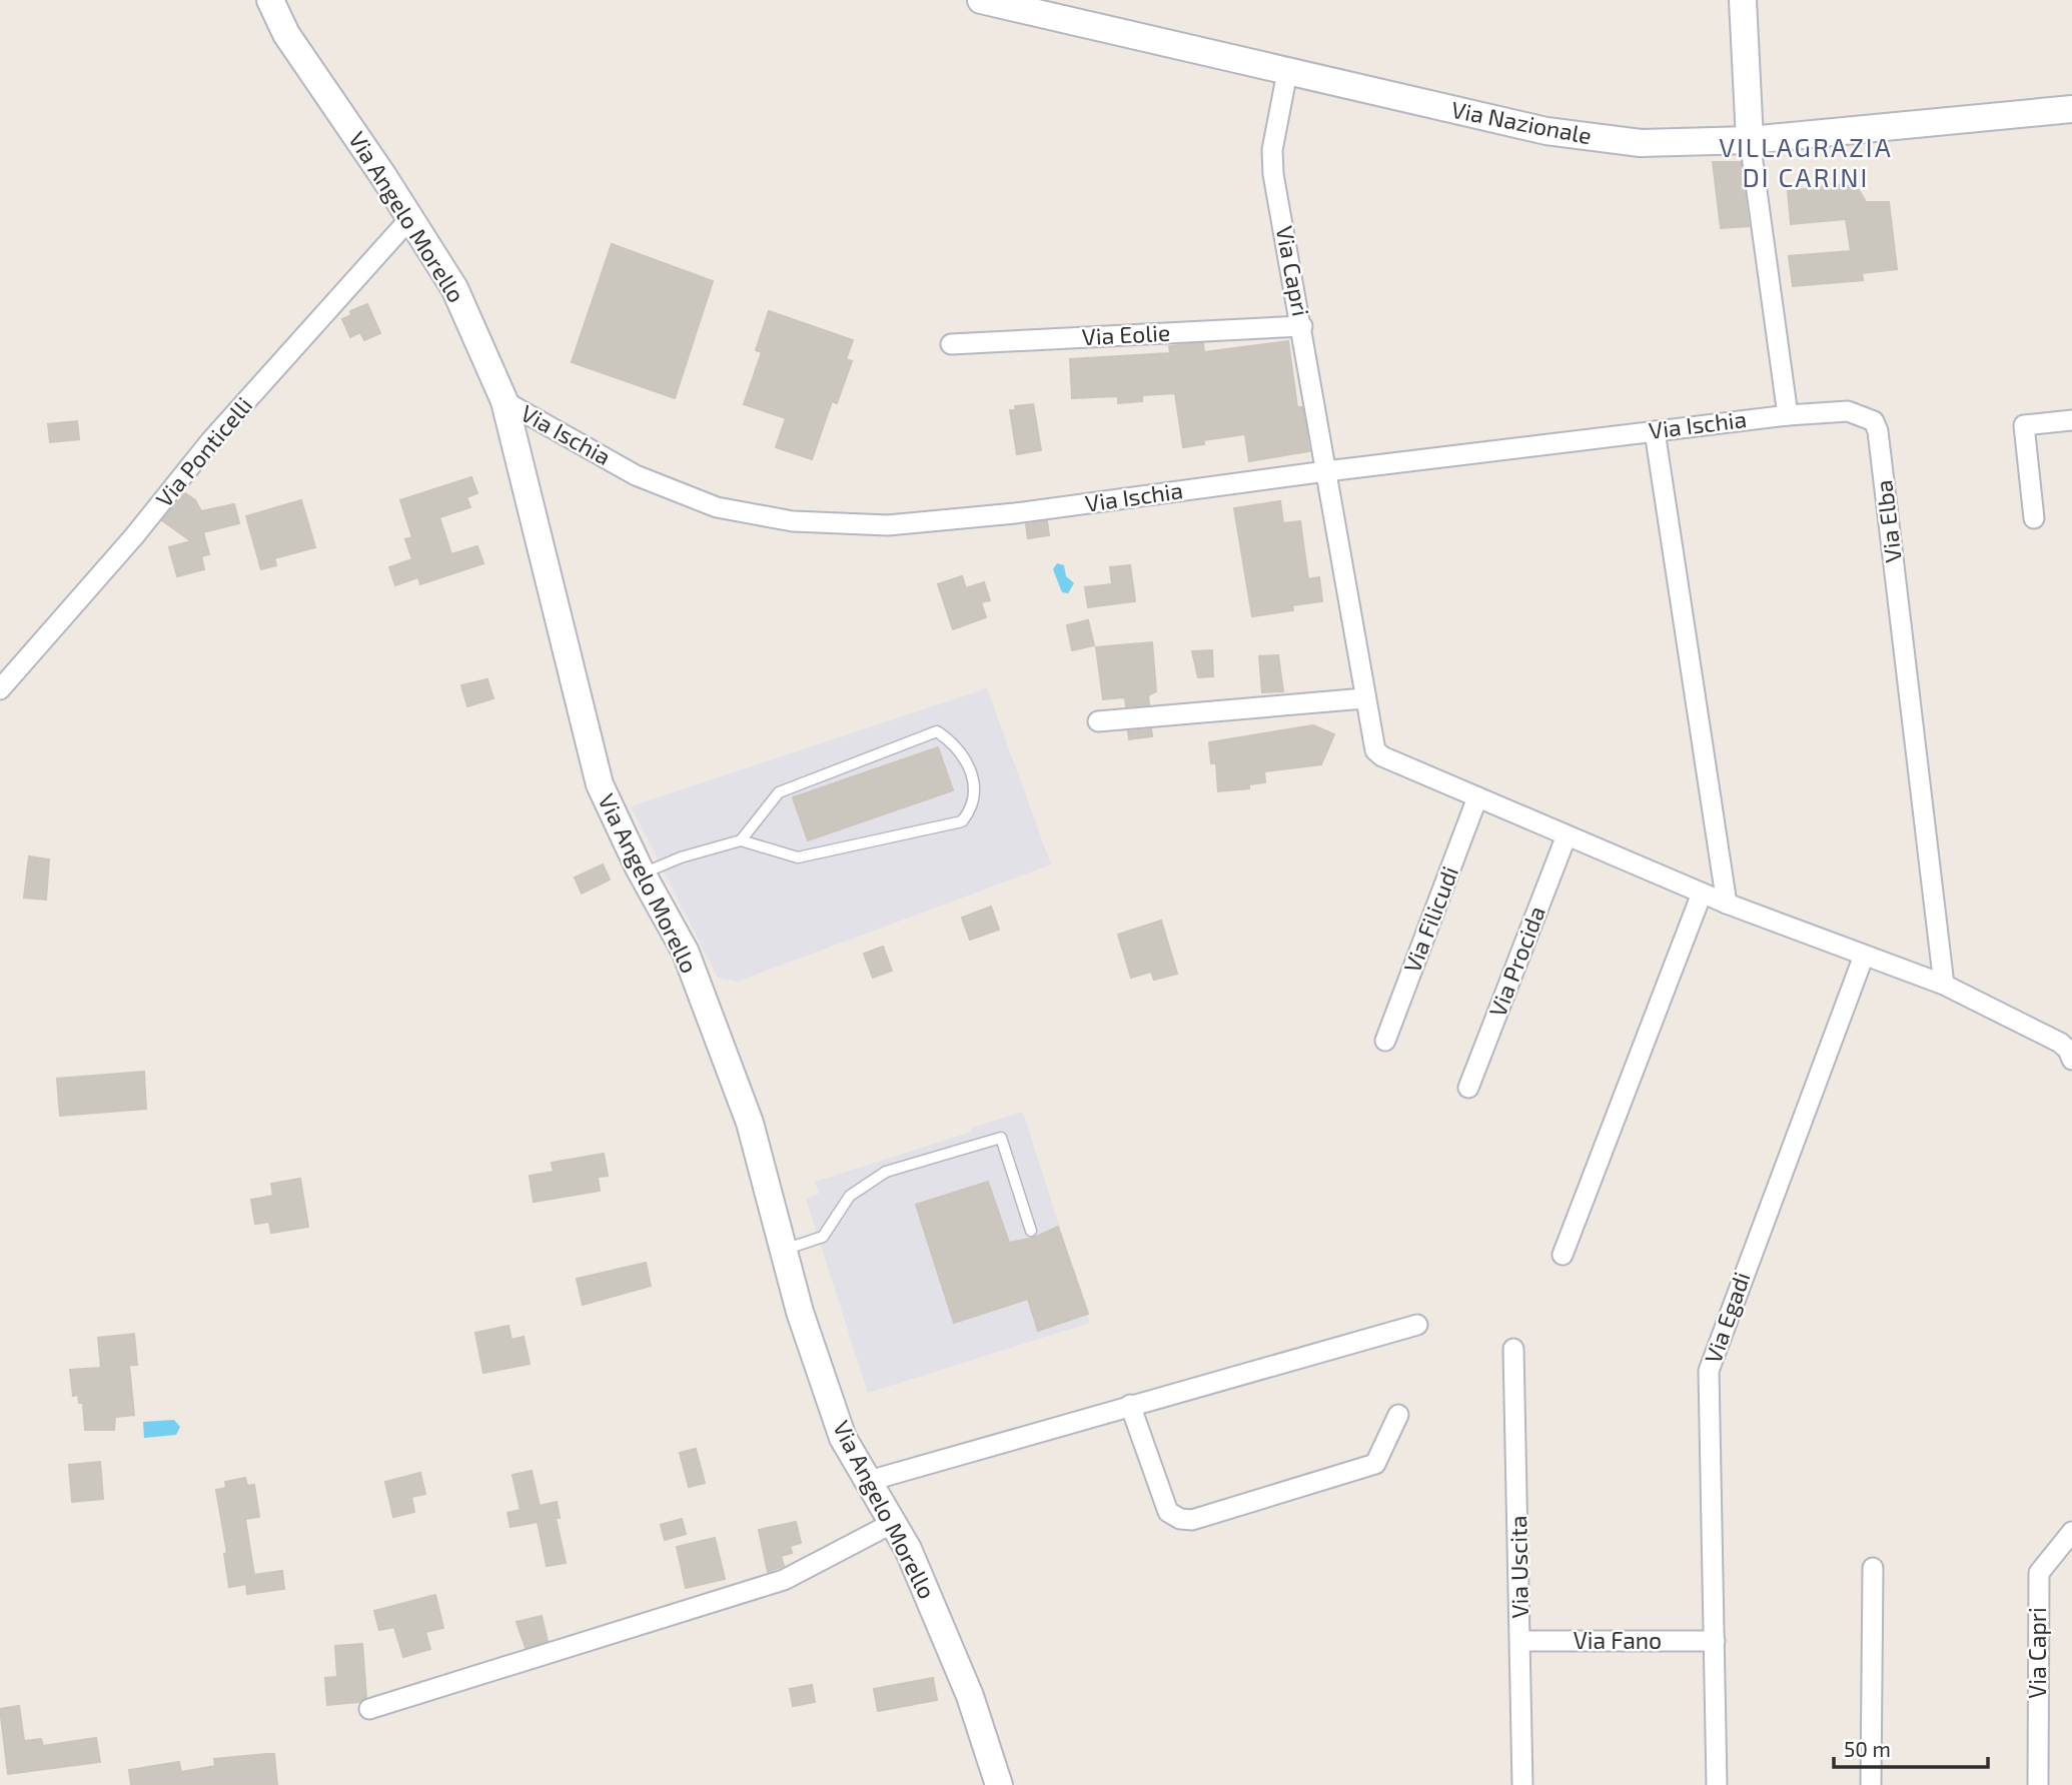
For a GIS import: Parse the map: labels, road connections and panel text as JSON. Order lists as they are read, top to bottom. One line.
{"streets":{"street":["Via Nazionale","Via Angelo Morello","Via Capri","Via Eolie","Via Ischia","Via Ponticelli","Via Elba","Via Filicudi","Via Procida","Via Egadi","Via Uscita","Via Fano"]},"crossings":[["Via Nazionale","Via Capri"],["Via Angelo Morello","Via Ischia"],["Via Angelo Morello","Via Ponticelli"],["Via Capri","Via Eolie"],["Via Capri","Via Ischia"],["Via Capri","Via Filicudi"],["Via Ischia","Via Elba"],["Via Egadi","Via Fano"],["Via Uscita","Via Fano"]],"districts":["VILLAGRAZIA DI CARINI"],"scale_bar":"50 m"}
